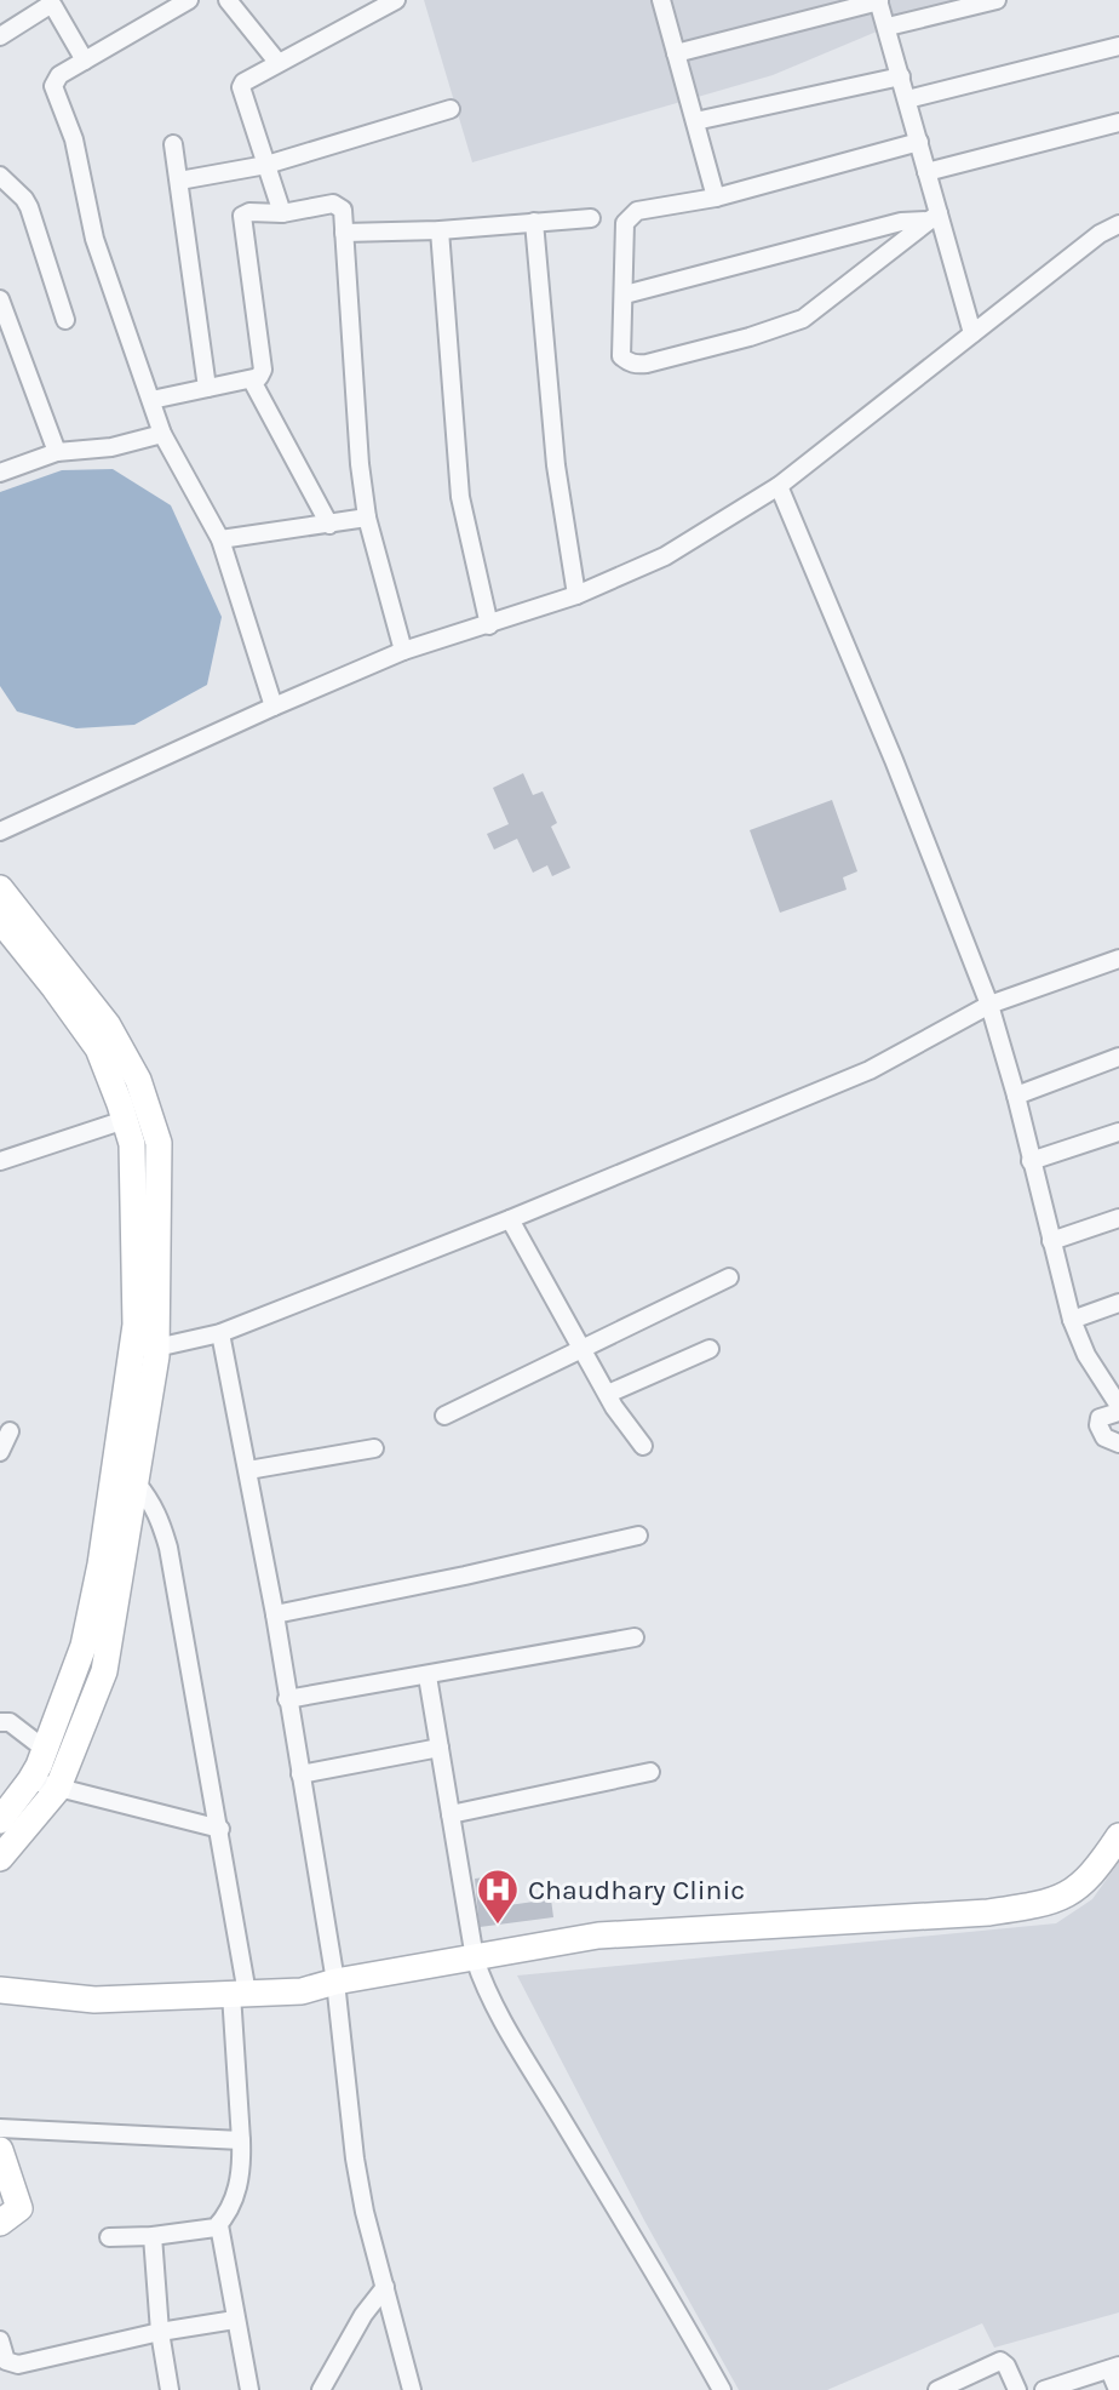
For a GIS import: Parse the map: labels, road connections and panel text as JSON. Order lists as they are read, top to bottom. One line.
{"places":{"hospital":["Chaudhary Clinic"]}}
